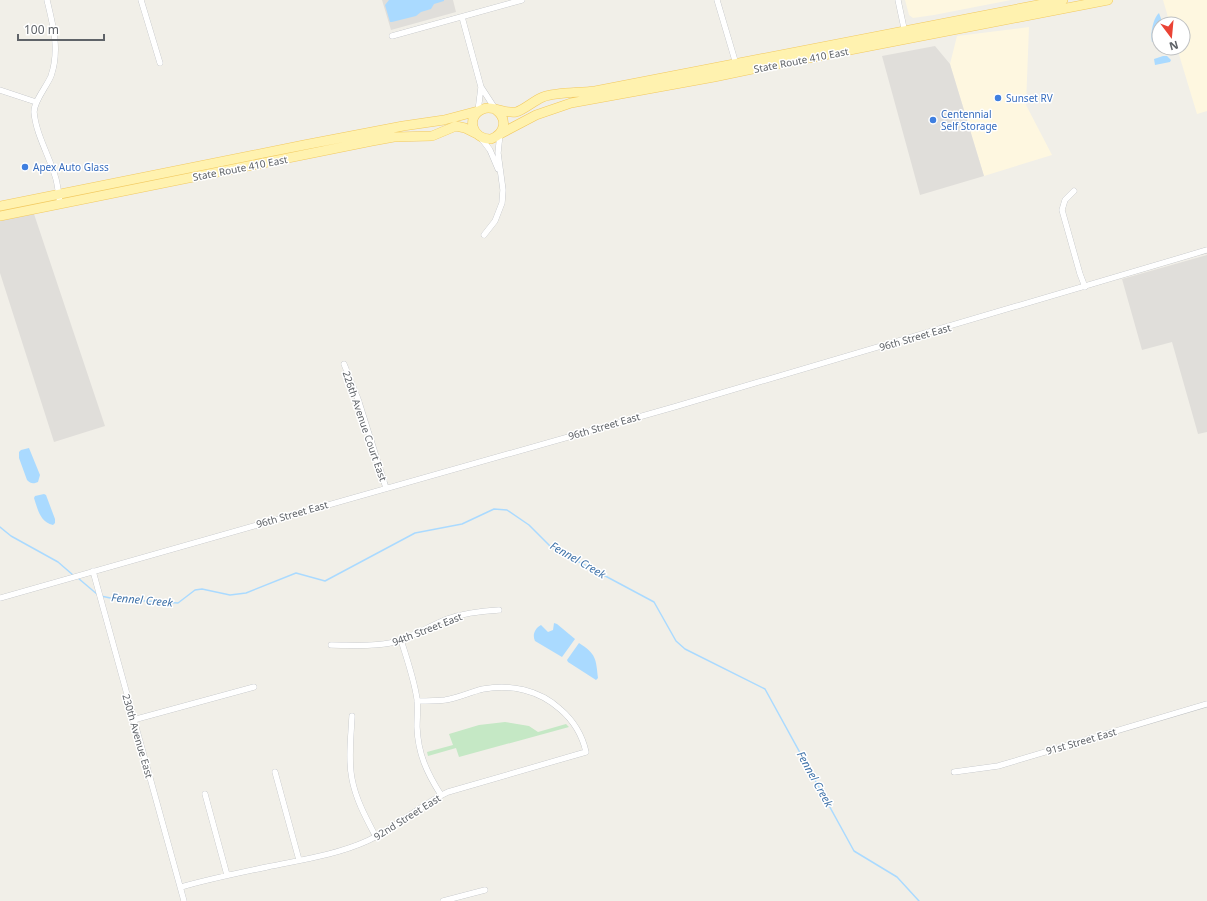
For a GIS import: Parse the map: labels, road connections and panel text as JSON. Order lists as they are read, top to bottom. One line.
{"streets":{"main road":["State Route 410 East"],"street":["96th Street East","226th Avenue Court East","94th Street East","230th Avenue East","91st Street East","92nd Street East"]},"crossings":[["96th Street East","226th Avenue Court East"],["96th Street East","230th Avenue East"],["230th Avenue East","92nd Street East"]],"water":["Fennel Creek"],"places":["Sunset RV","Centennial Self Storage","Apex Auto Glass"],"scale_bar":"100 m","north":"bottom"}
